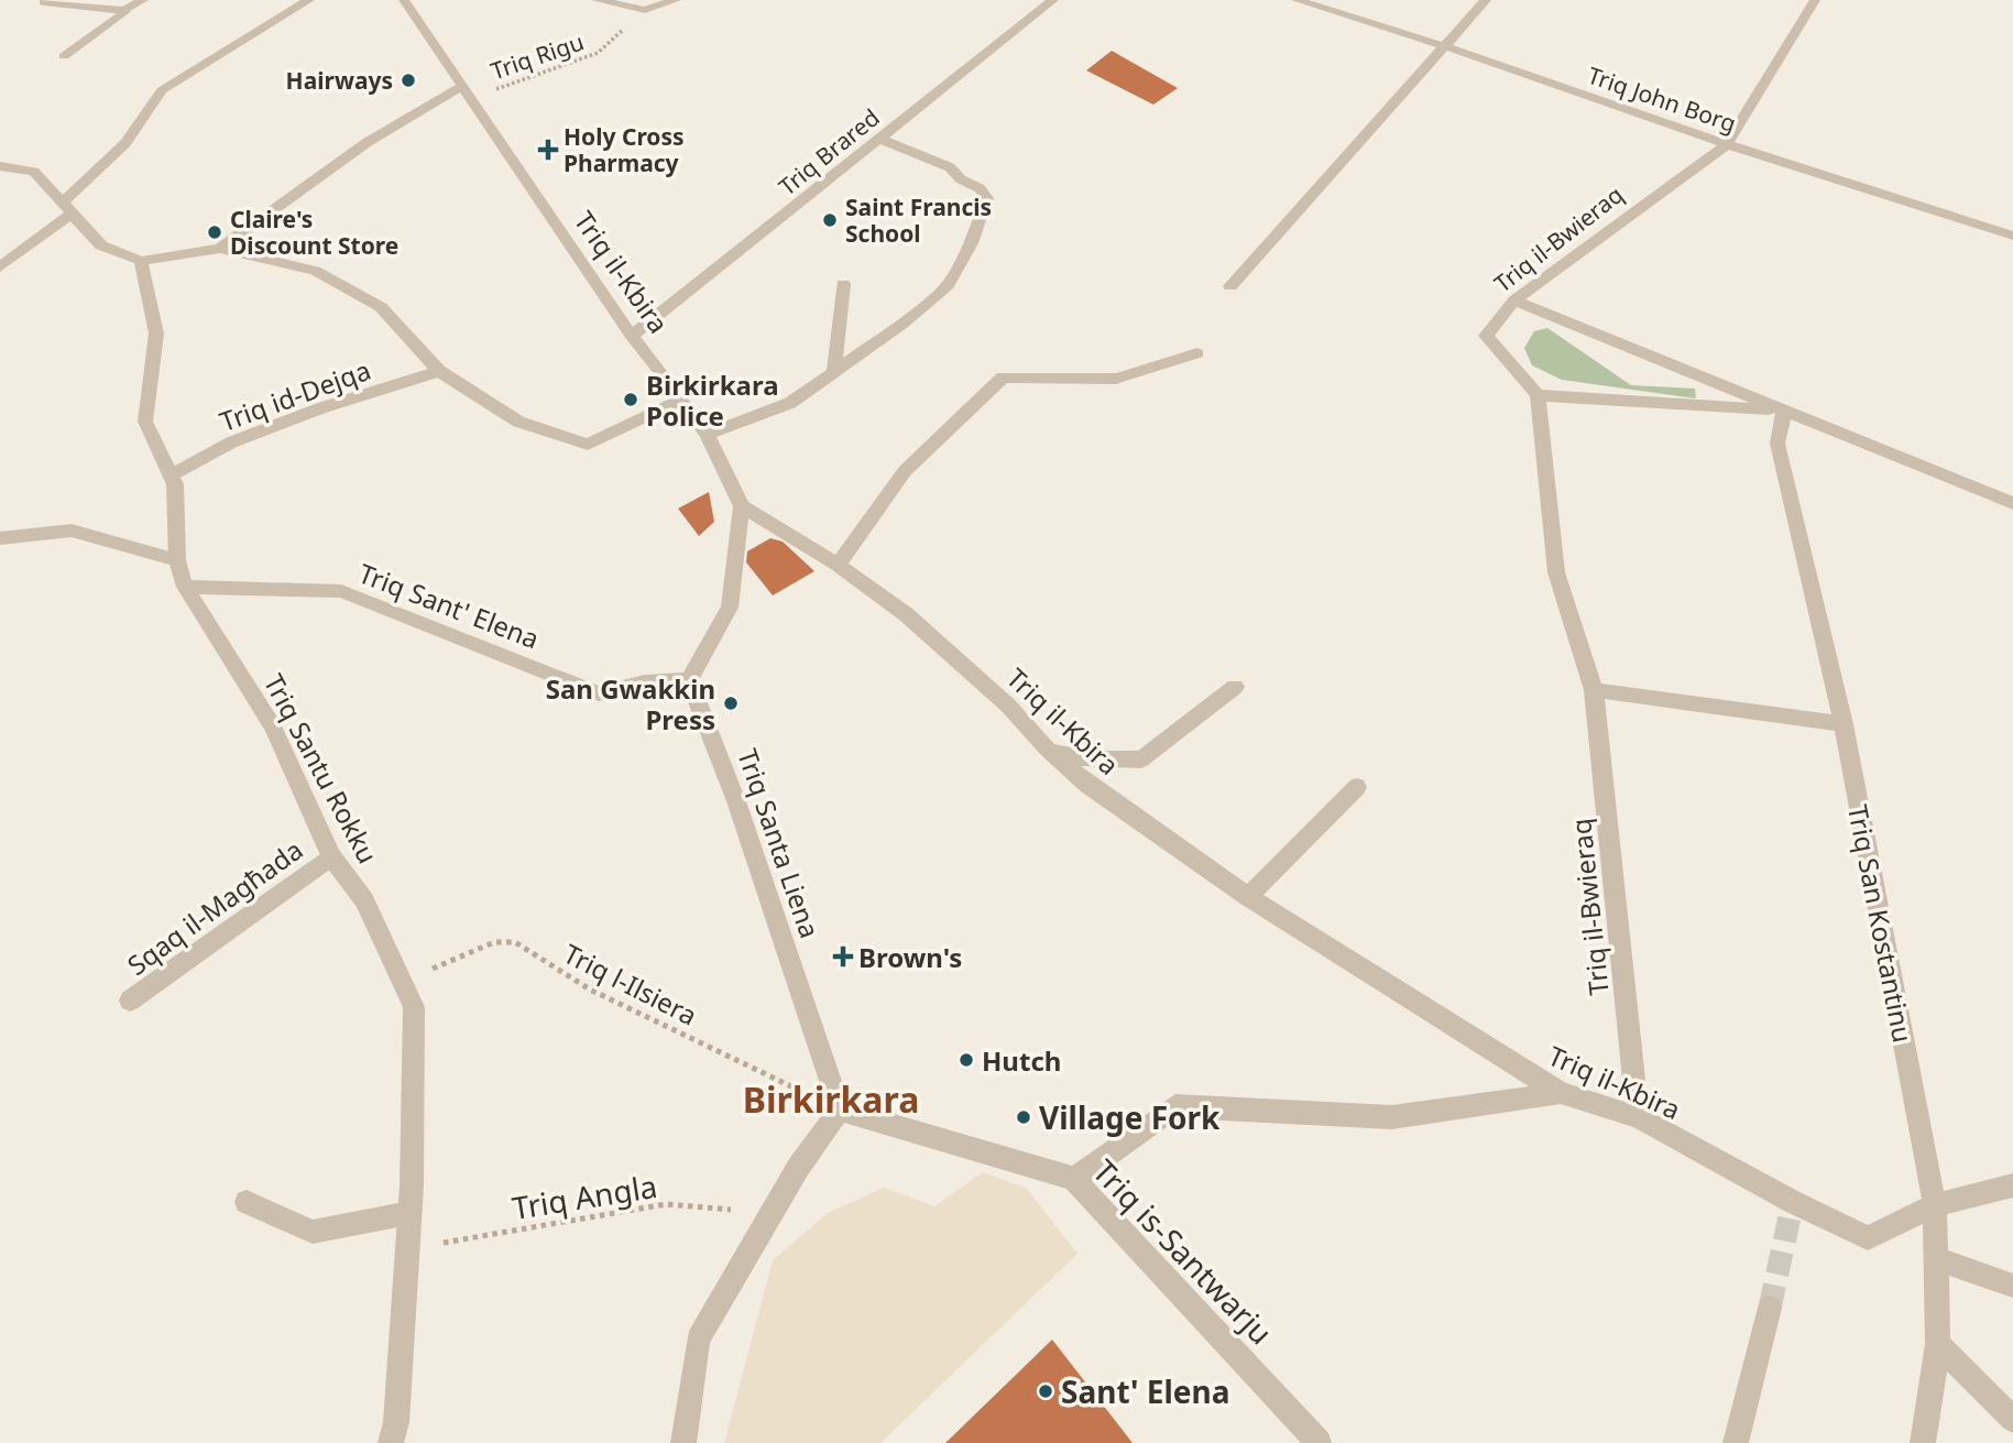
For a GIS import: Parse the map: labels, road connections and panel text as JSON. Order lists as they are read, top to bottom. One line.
{"streets":{"street":["Triq John Borg","Triq Brared","Triq il-Bwieraq","Triq il-Kbira","Triq id-Dejqa","Triq Sant' Elena","Triq Santu Rokku","Triq Santa Liena","Sqaq il-Magħada","Triq San Kostantinu","Triq is-Santwarju"],"path":["Triq Rigu","Triq l-Ilsiera","Triq Angla"]},"crossings":[["Triq Rigu","Triq il-Kbira"],["Triq John Borg","Triq il-Bwieraq"],["Triq Brared","Triq il-Kbira"],["Triq il-Bwieraq","Triq il-Kbira"],["Triq il-Kbira","Triq San Kostantinu"],["Triq id-Dejqa","Triq Santu Rokku"],["Triq Sant' Elena","Triq Santu Rokku"],["Triq Sant' Elena","Triq Santa Liena"],["Triq Santu Rokku","Sqaq il-Magħada"],["Triq Santu Rokku","Triq l-Ilsiera"],["Triq Santu Rokku","Triq Angla"],["Triq Santa Liena","Triq l-Ilsiera"],["Triq Santa Liena","Triq is-Santwarju"],["Triq l-Ilsiera","Triq is-Santwarju"]],"districts":["Birkirkara"],"places":{"other":["Hairways","Saint Francis School","Claire's Discount Store","Birkirkara Police","San Gwakkin Press","Hutch","Village Fork","Sant' Elena"],"health":["Holy Cross Pharmacy","Brown's"]}}
